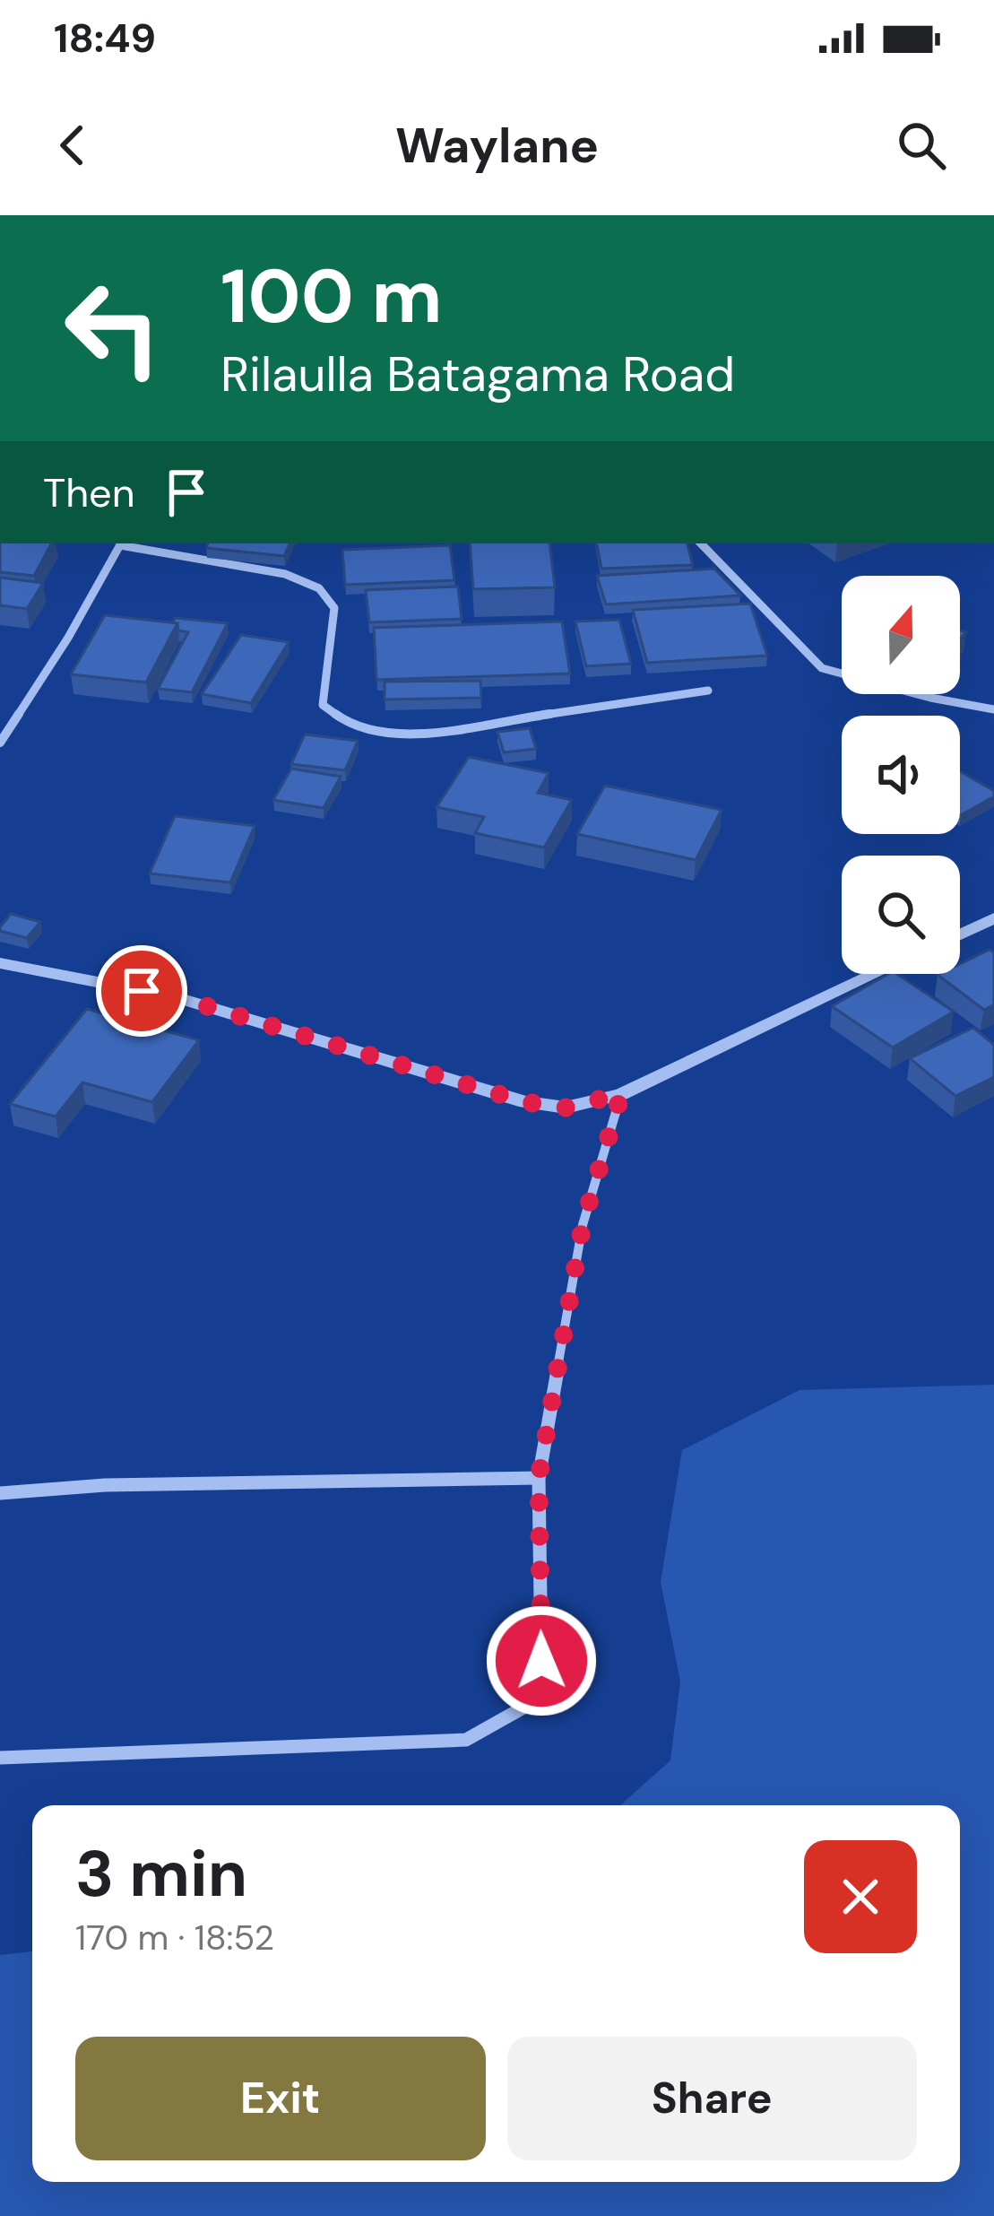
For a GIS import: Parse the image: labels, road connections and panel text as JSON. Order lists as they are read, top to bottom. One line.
{"north":"top","page":{"status":"18:49","header":"Waylane","turn":["100 m","Rilaulla Batagama Road"],"then":"Then","heading":["3 min","170 m · 18:52"],"buttons":["Exit","Share"]}}
